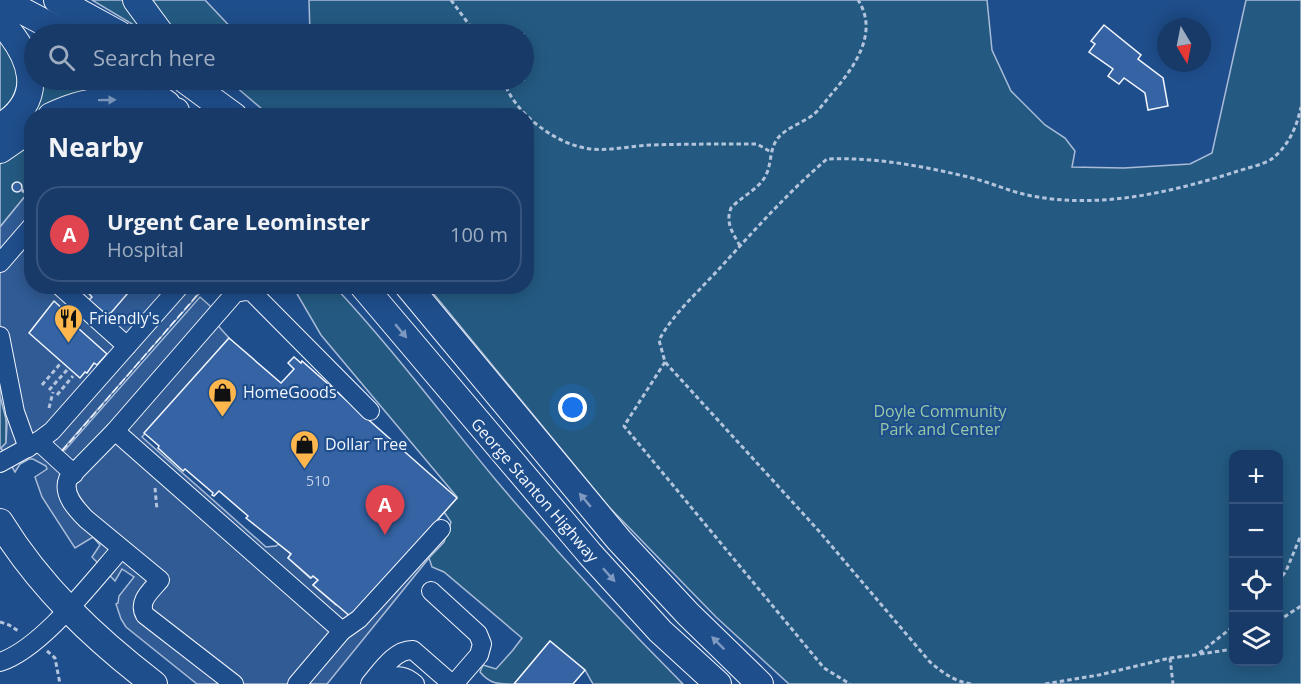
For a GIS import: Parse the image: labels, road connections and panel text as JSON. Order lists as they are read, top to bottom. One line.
{"streets":{"highway":["George Stanton Highway"]},"parks":["Doyle Community Park and Center"],"places":{"restaurant":["Friendly's"],"shop":["HomeGoods","Dollar Tree"]},"house_numbers":["510"],"north":"bottom","page":{"search":"Search here","heading":"Nearby","list":[{"mark":"A","name":"Urgent Care Leominster","note":"Hospital","value":"100 m"}],"map_buttons":["+","−"],"pins":"A"}}
